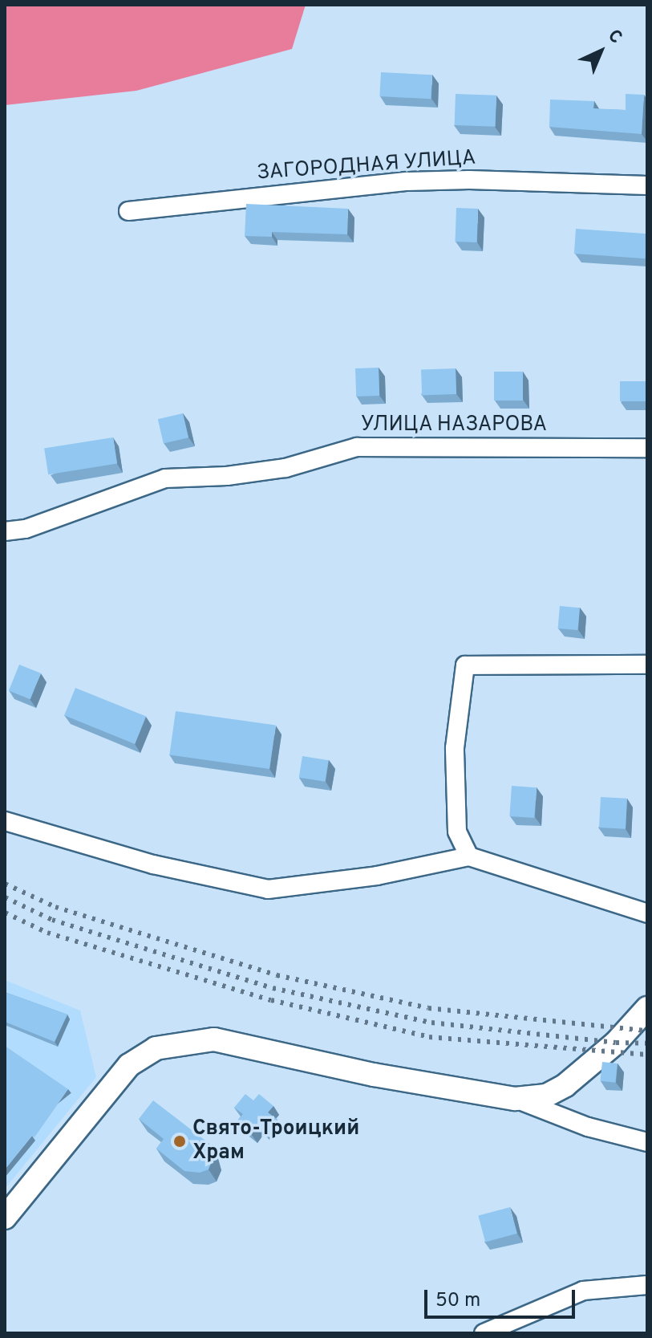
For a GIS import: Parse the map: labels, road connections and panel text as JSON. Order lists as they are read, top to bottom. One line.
{"streets":{"street":["ЗАГОРОДНАЯ УЛИЦА","УЛИЦА НАЗАРОВА"]},"places":["Свято-Троицкий Храм"],"scale_bar":"50 m","north":"top right"}
